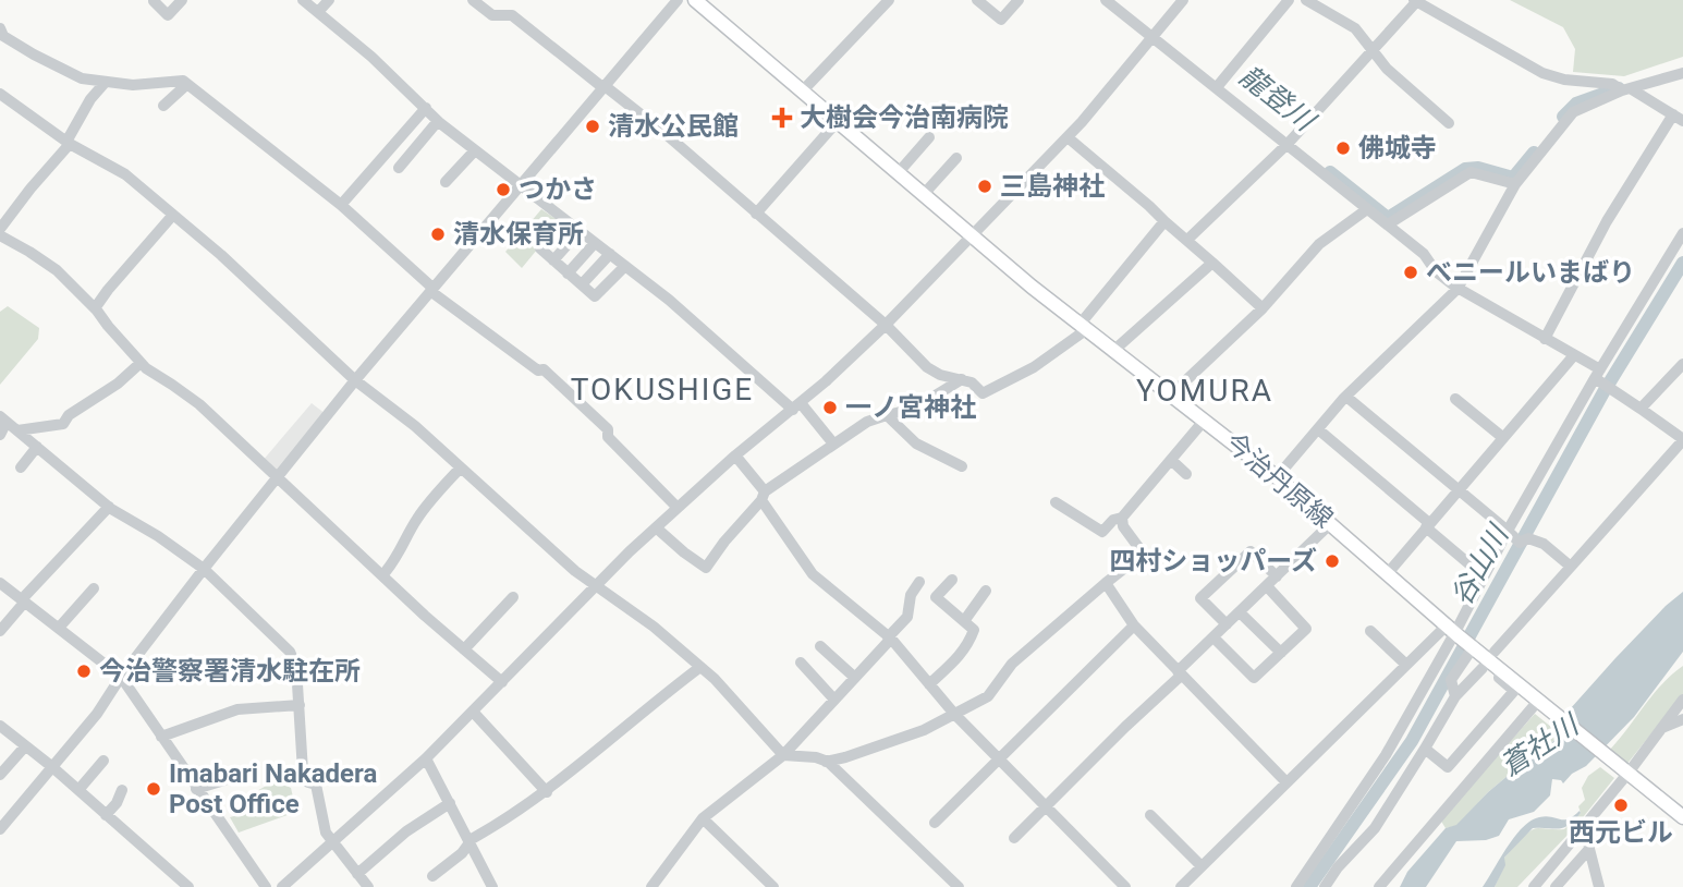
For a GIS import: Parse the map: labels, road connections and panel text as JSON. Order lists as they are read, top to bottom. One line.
{"streets":{"main road":["今治丹原線"]},"districts":["TOKUSHIGE","YOMURA"],"water":["龍登川","谷山川","蒼社川"],"places":{"health":["大樹会今治南病院"],"other":["清水公民館","佛城寺","三島神社","つかさ","清水保育所","べニールいまばり","一ノ宮神社","四村ショッパーズ","今治警察署清水駐在所","Imabari Nakadera Post Office","西元ビル"]}}
